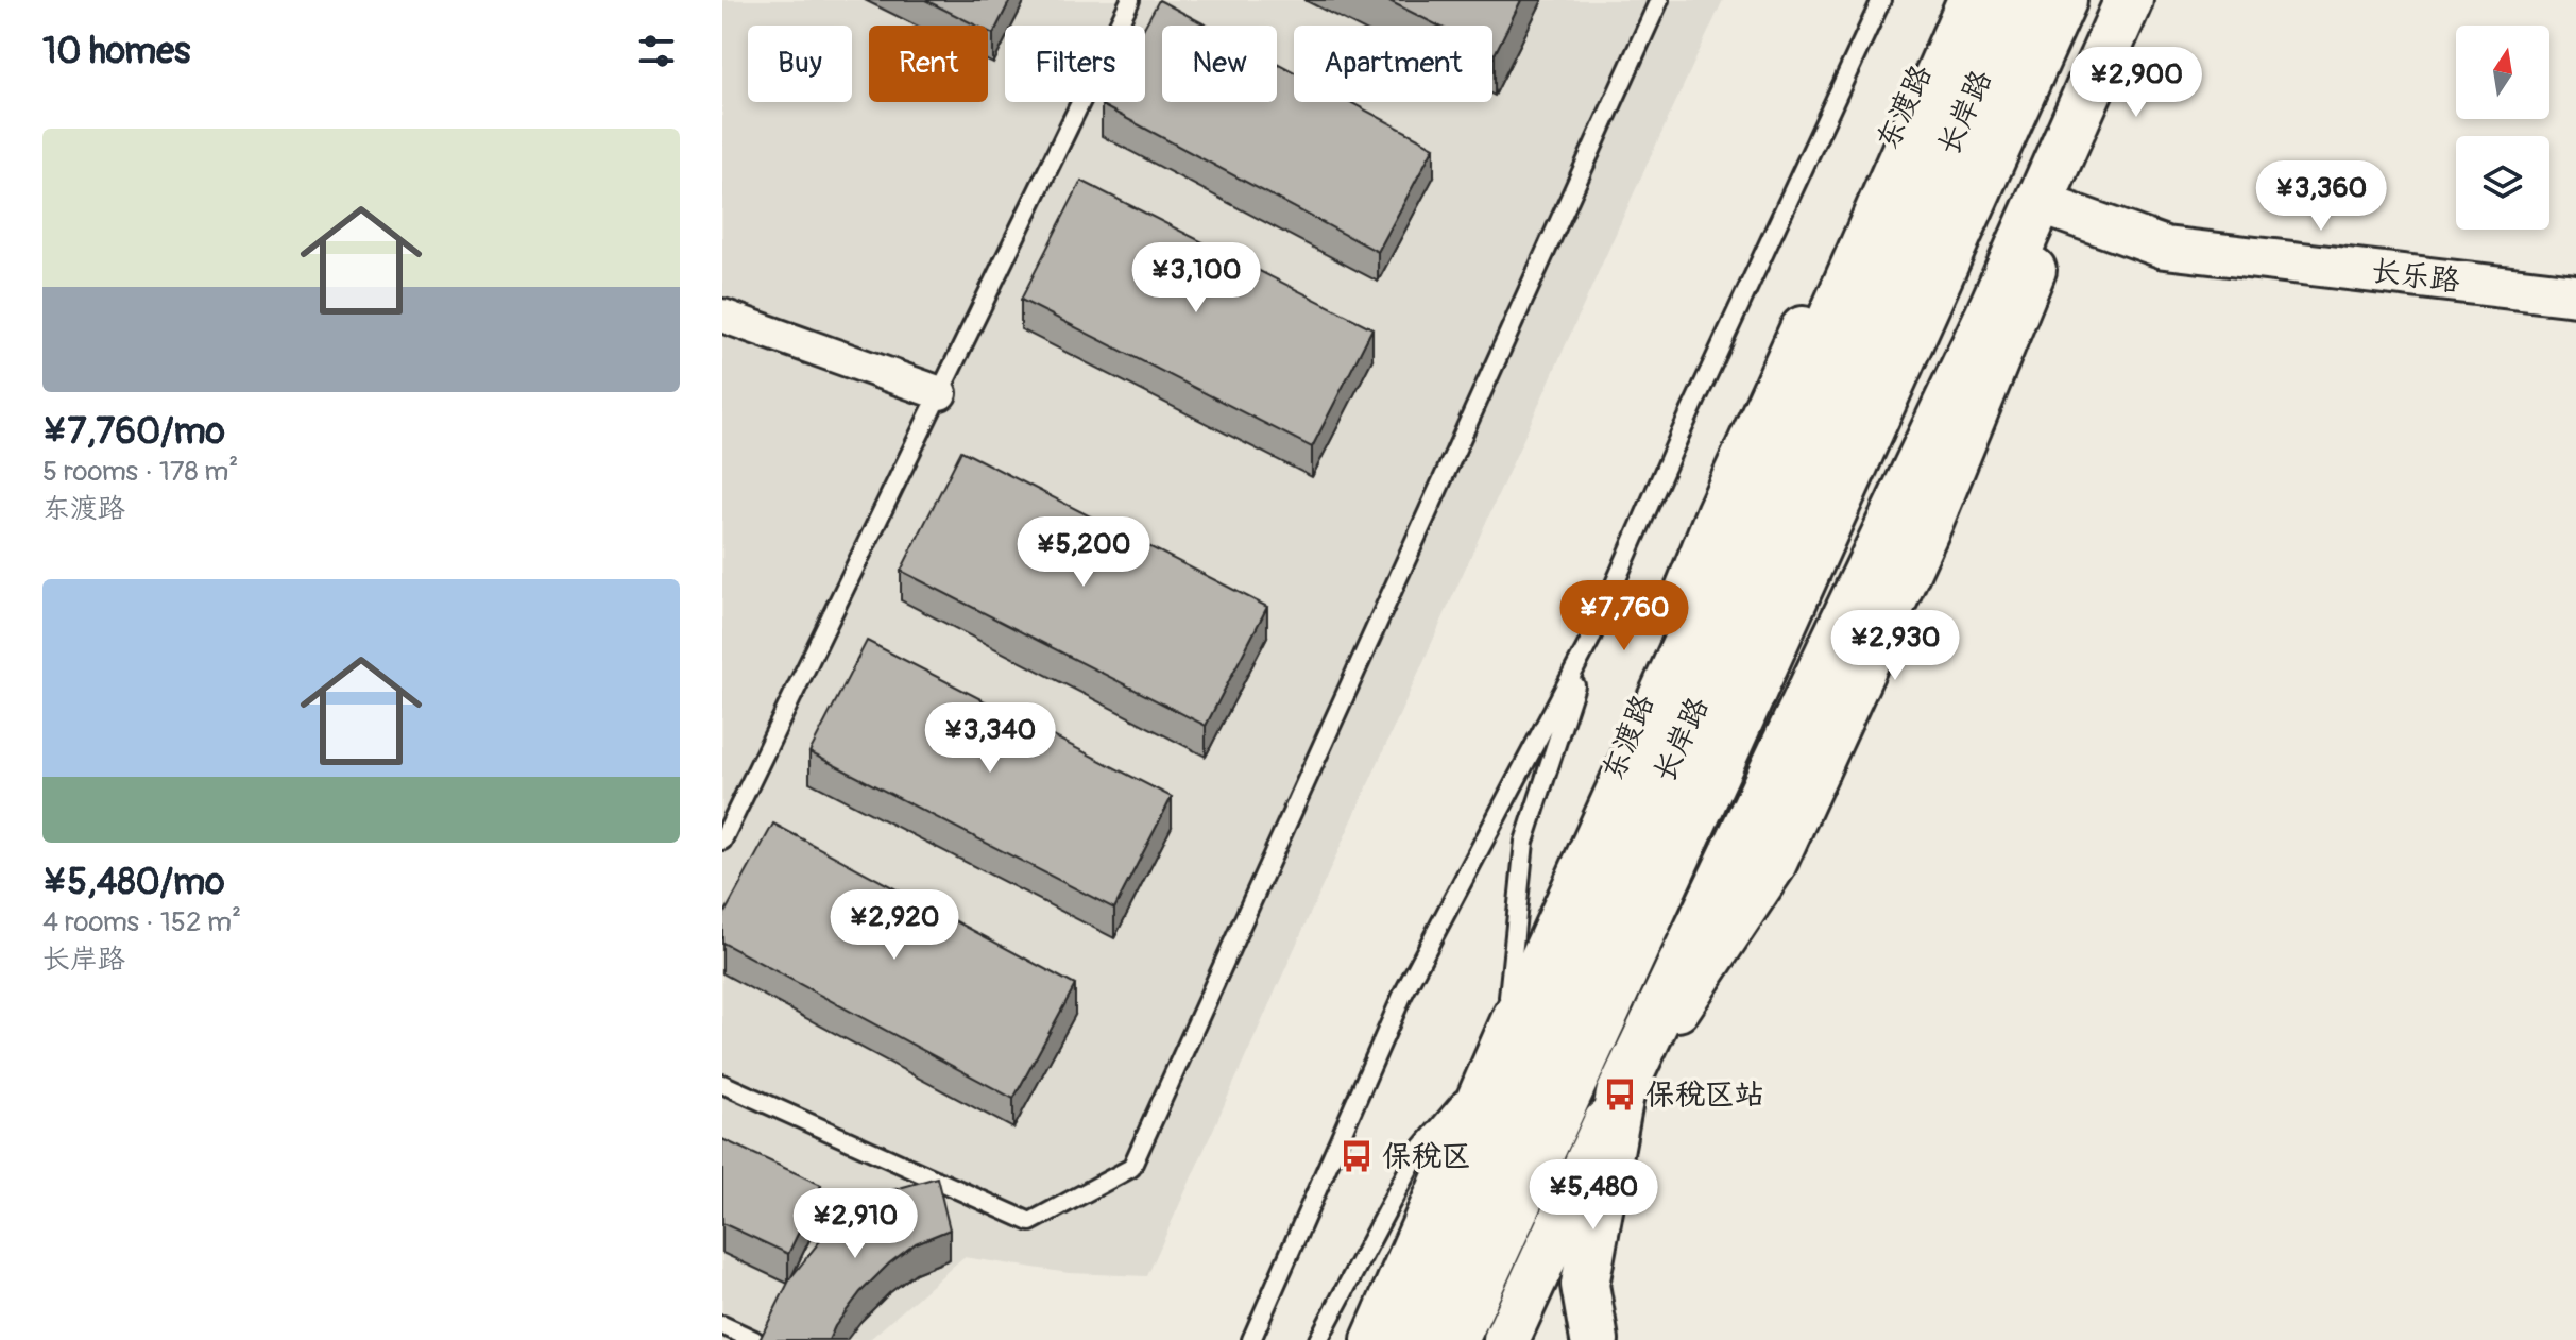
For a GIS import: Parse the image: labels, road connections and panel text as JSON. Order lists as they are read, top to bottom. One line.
{"streets":{"main road":["东渡路","长岸路"],"street":["长乐路"]},"places":{"bus stop":["保税区站","保税区"]},"north":"top","page":{"heading":"10 homes","chip":["Buy","Rent","Filters","New","Apartment"],"price":["¥2,900","¥3,360","¥3,100","¥5,200","¥7,760","¥2,930","¥3,340","¥2,920","¥5,480","¥2,910"],"list":[{"name":"¥7,760/mo","note":"5 rooms · 178 m² · 东渡路"},{"name":"¥5,480/mo","note":"4 rooms · 152 m² · 长岸路"}]}}
